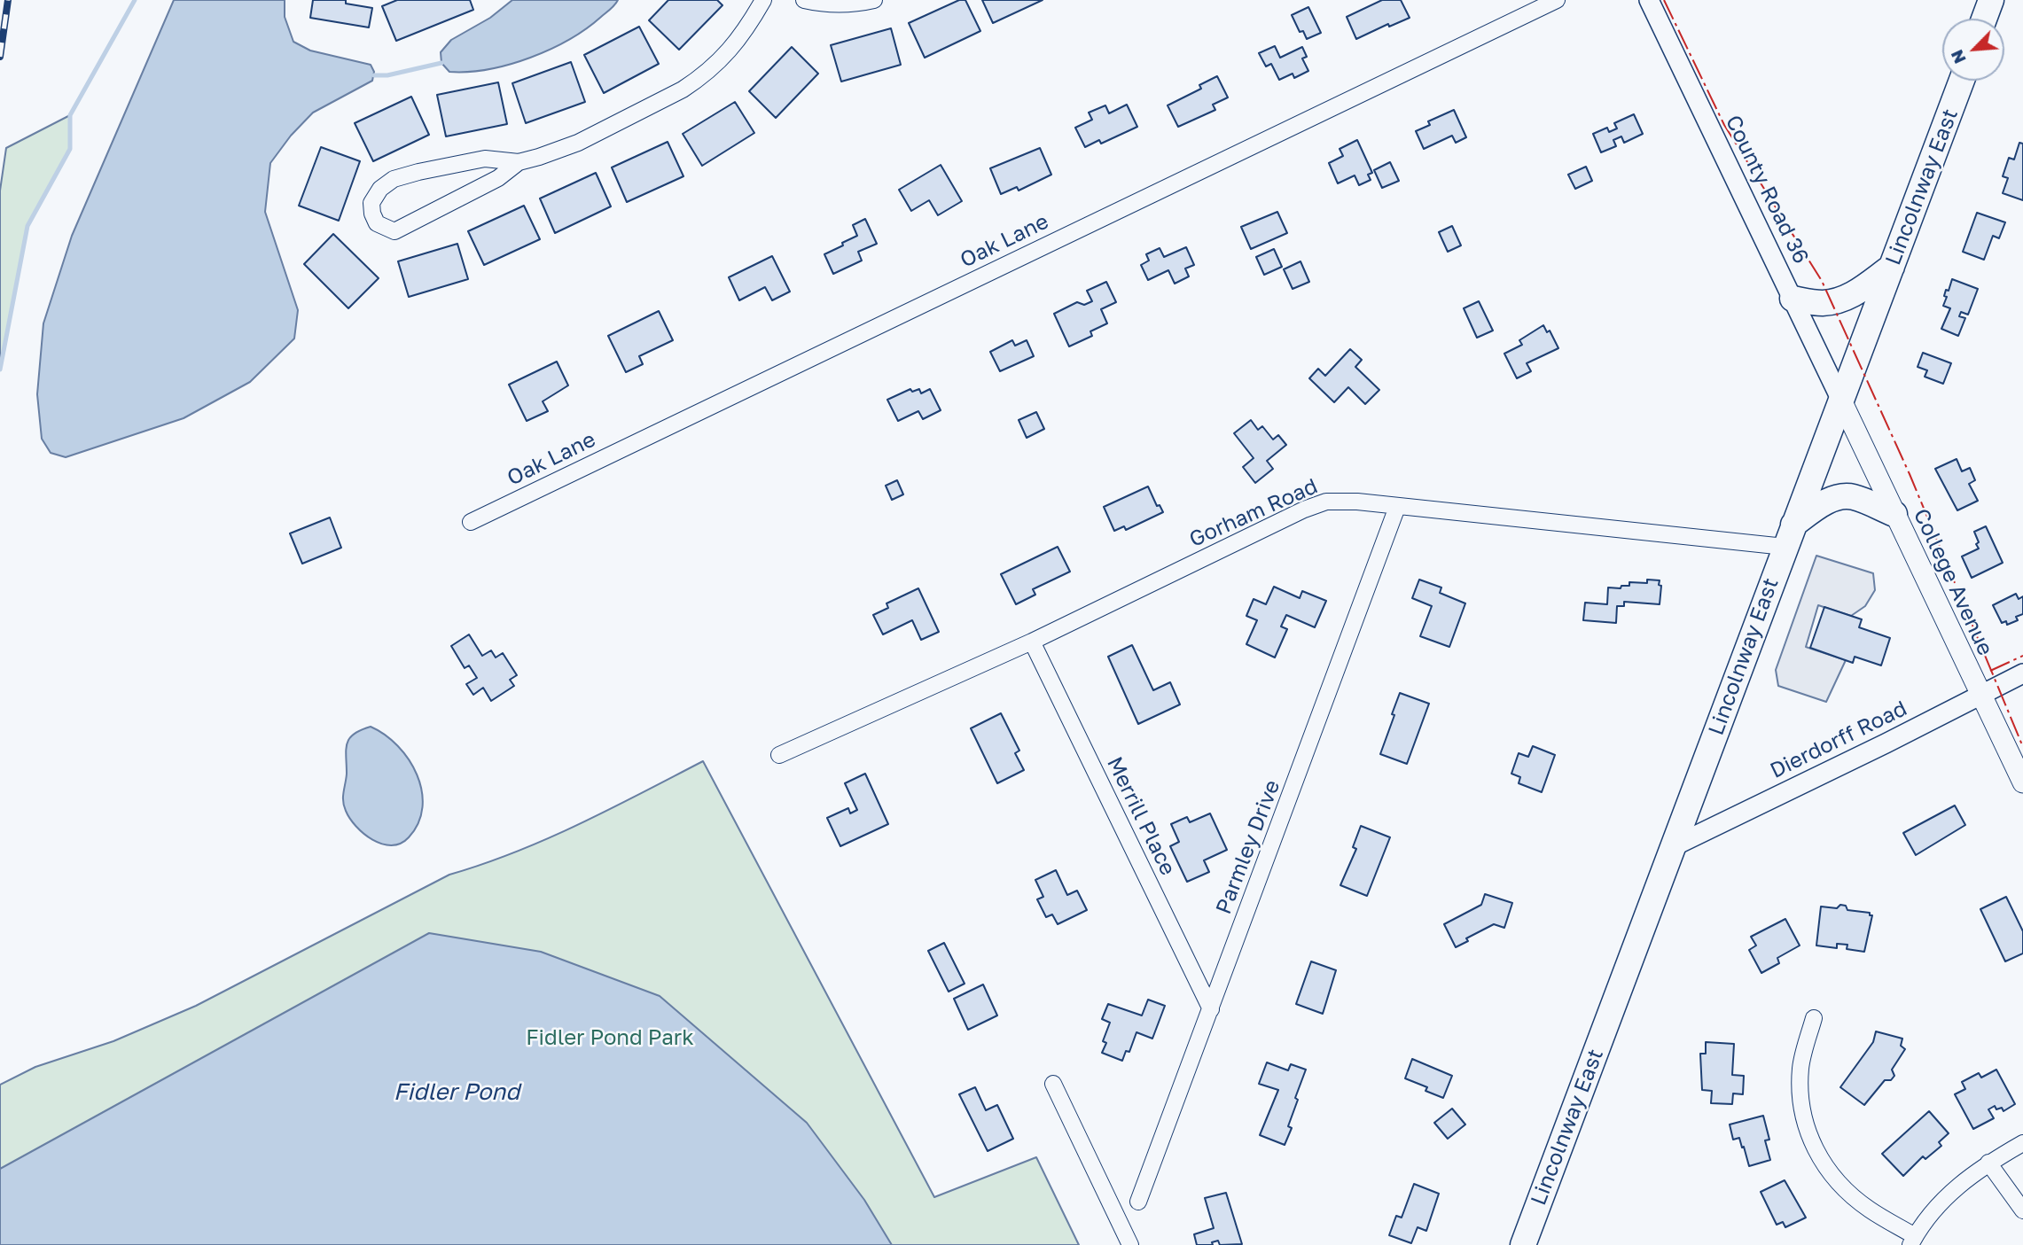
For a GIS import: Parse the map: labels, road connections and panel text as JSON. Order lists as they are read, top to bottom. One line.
{"streets":{"highway":["Lincolnway East"],"main road":["College Avenue"],"street":["County Road 36","Oak Lane","Gorham Road","Dierdorff Road","Merrill Place","Parmley Drive"]},"crossings":[["Lincolnway East","County Road 36"],["Lincolnway East","Gorham Road"],["Lincolnway East","College Avenue"],["Lincolnway East","Dierdorff Road"],["County Road 36","College Avenue"],["Gorham Road","Merrill Place"],["Gorham Road","Parmley Drive"],["College Avenue","Dierdorff Road"],["Merrill Place","Parmley Drive"]],"water":["Fidler Pond"],"parks":["Fidler Pond Park"],"north":"bottom left"}
